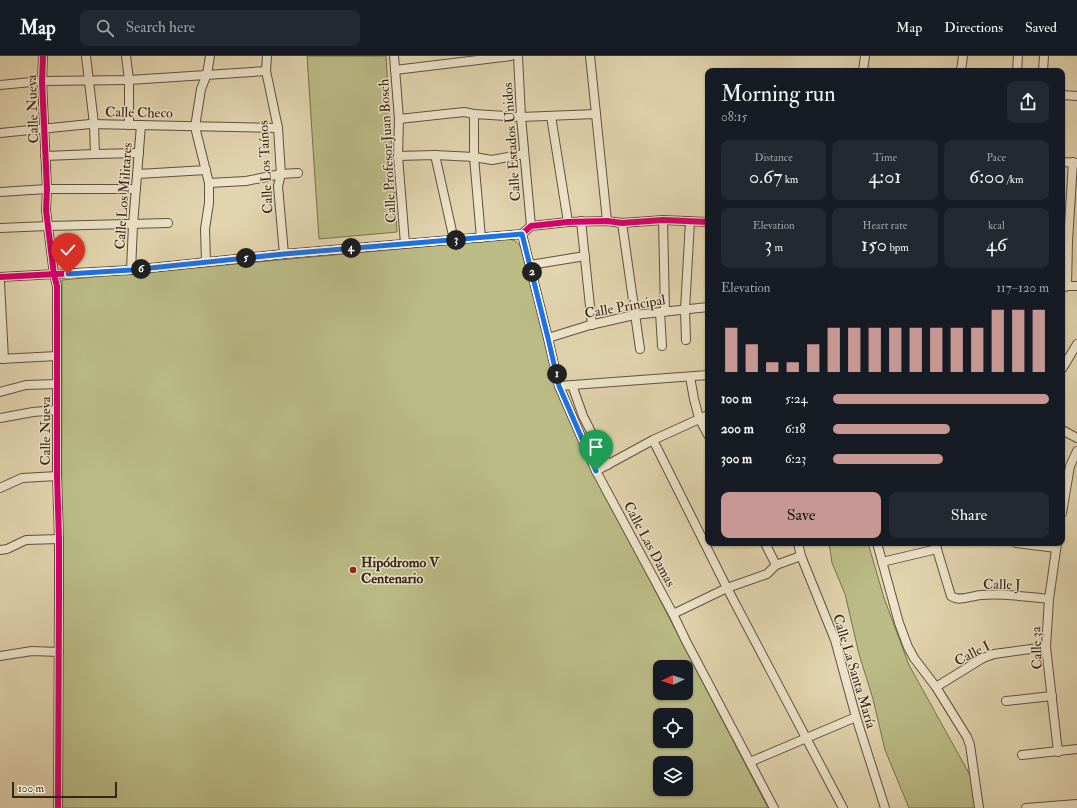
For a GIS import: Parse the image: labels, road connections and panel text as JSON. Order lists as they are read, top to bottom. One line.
{"streets":{"street":["Calle Nueva","Calle Checo","Calle Estados Unidos","Calle Profesor Juan Bosch","Calle Los Taínos","Calle Los Militares","Calle Principal","Calle Las Damas","Calle J","Calle 3a","Calle I","Calle La Santa María"]},"crossings":[["Calle Nueva","Calle Checo"],["Calle Checo","Calle Los Taínos"],["Calle Checo","Calle Los Militares"],["Calle Principal","Calle Las Damas"],["Calle J","Calle 3a"],["Calle 3a","Calle I"]],"places":["Hipódromo V Centenario"],"scale_bar":"100 m","north":"left","page":{"header":"Map","search":"Search here","nav":["Map","Directions","Saved"],"heading":["Morning run","08:15"],"stats":[["Distance","0.67 km"],["Time","4:01"],["Pace","6:00 /km"],["Elevation","3 m"],["Heart rate","150 bpm"],["kcal","46"]],"pins":["3","4","5","6","2","1"],"chart":["Elevation","117–120 m"],"list":[{"name":"100 m","note":"5:24"},{"name":"200 m","note":"6:18"},{"name":"300 m","note":"6:23"}],"buttons":["Save","Share"],"scale":"100 m"}}
